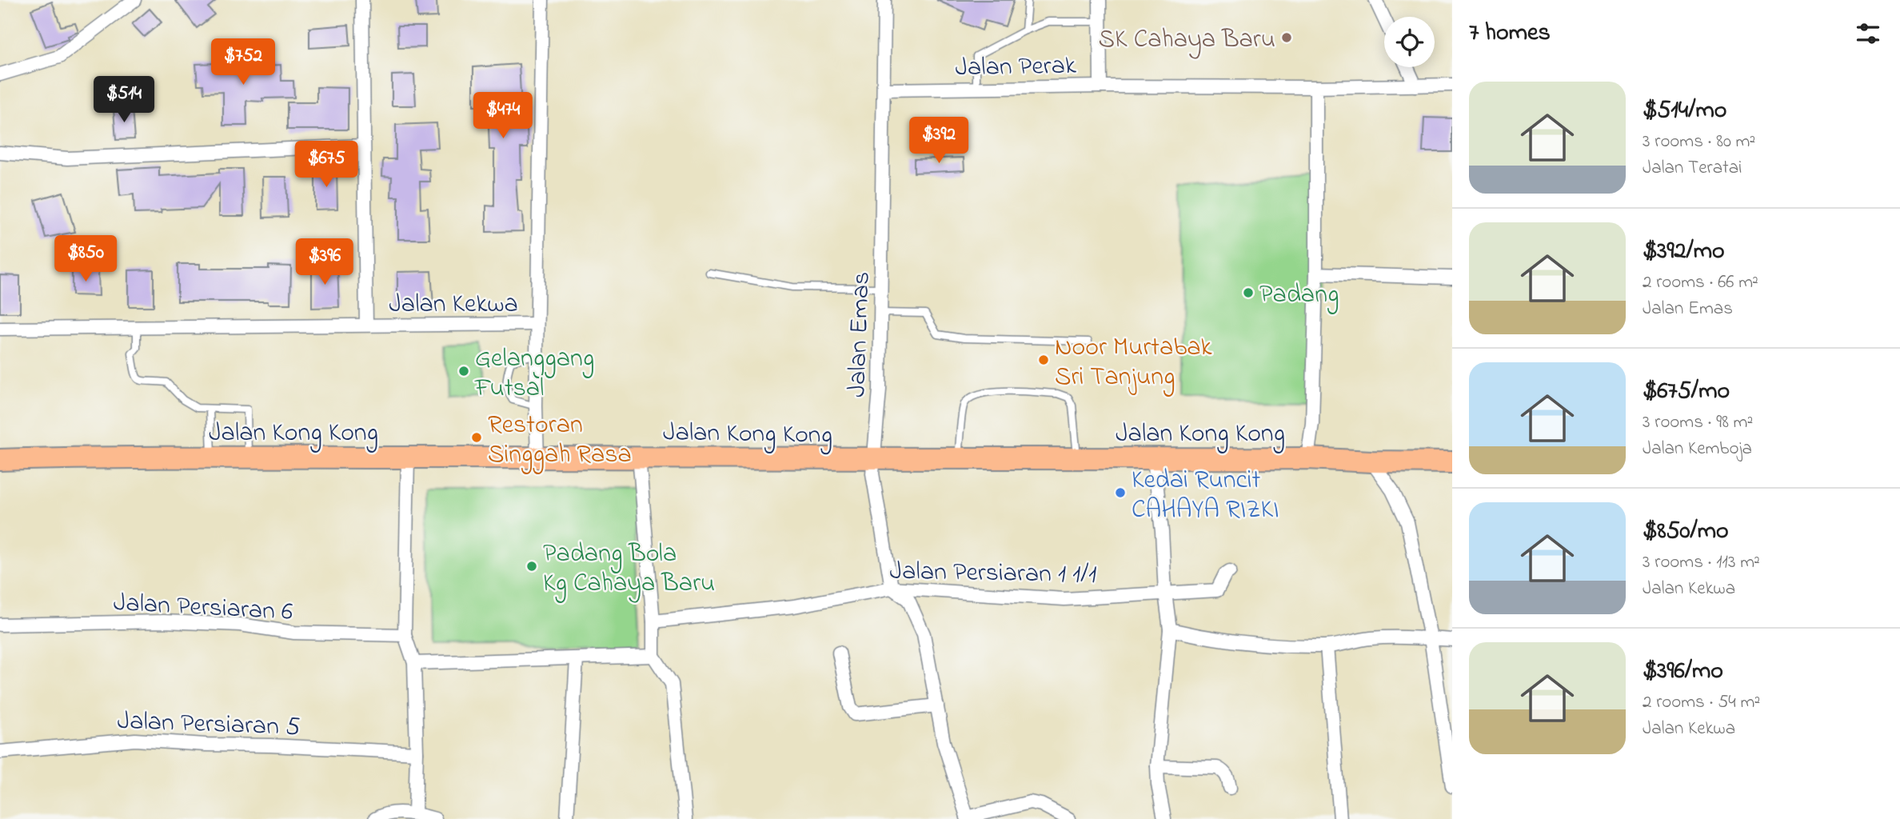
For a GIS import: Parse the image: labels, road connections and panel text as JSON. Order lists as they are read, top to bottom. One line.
{"streets":{"main road":["Jalan Kong Kong"],"street":["Jalan Perak","Jalan Kekwa","Jalan Emas","Jalan Persiaran 1 1/1","Jalan Persiaran 6","Jalan Persiaran 5"]},"crossings":[["Jalan Perak","Jalan Emas"],["Jalan Emas","Jalan Kong Kong"],["Jalan Emas","Jalan Persiaran 1 1/1"]],"places":["SK Cahaya Baru","Padang","Noor Murtabak Sri Tanjung","Gelanggang Futsal","Restoran Singgah Rasa","Kedai Runcit CAHAYA RIZKI","Padang Bola Kg Cahaya Baru"],"page":{"heading":"7 homes","price":["$752","$514","$474","$392","$675","$850","$396"],"list":[{"name":"$514/mo","note":"3 rooms · 80 m² · Jalan Teratai"},{"name":"$392/mo","note":"2 rooms · 66 m² · Jalan Emas"},{"name":"$675/mo","note":"3 rooms · 98 m² · Jalan Kemboja"},{"name":"$850/mo","note":"3 rooms · 113 m² · Jalan Kekwa"},{"name":"$396/mo","note":"2 rooms · 54 m² · Jalan Kekwa"}]}}
